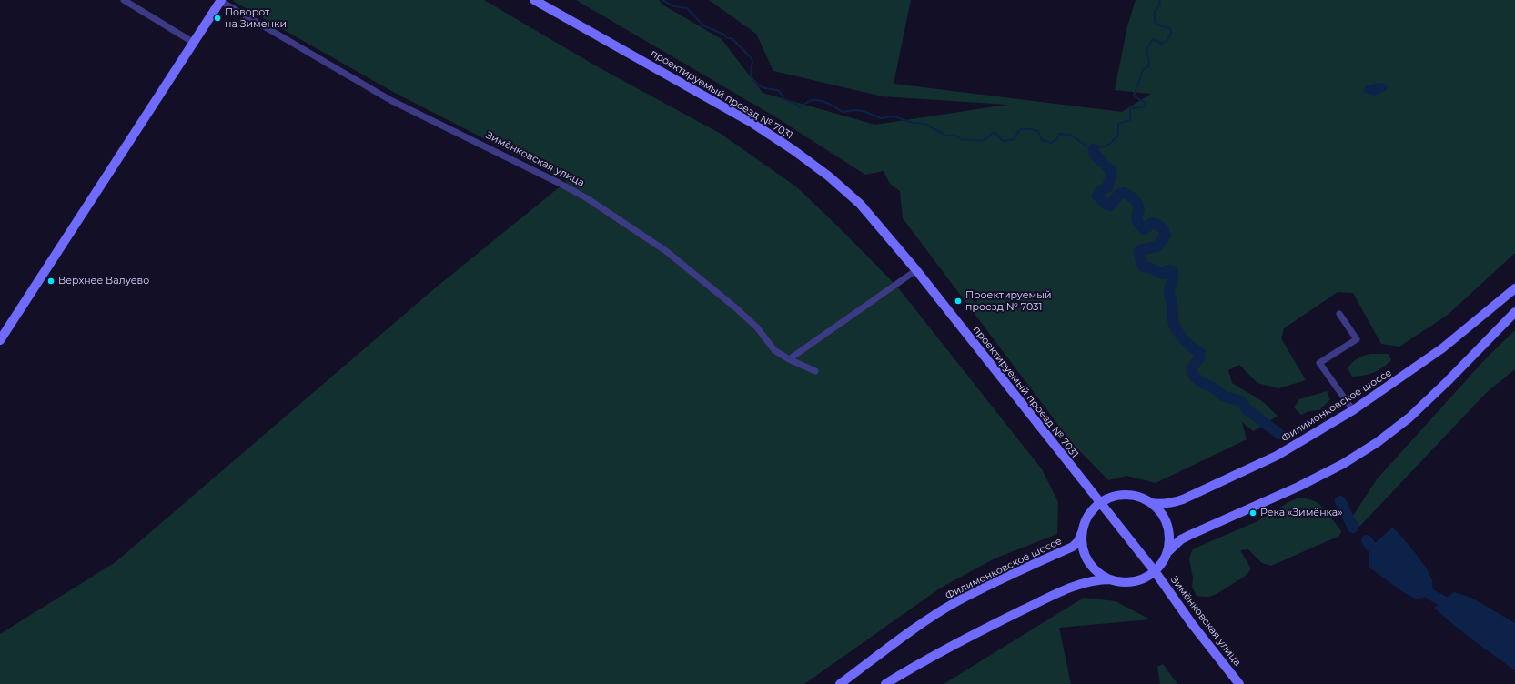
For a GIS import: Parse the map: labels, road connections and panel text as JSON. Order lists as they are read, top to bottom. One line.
{"streets":{"main road":["проектируемый проезд № 7031","Зимёнковская улица","Филимонковское шоссе"]},"crossings":[["проектируемый проезд № 7031","Зимёнковская улица"],["проектируемый проезд № 7031","Филимонковское шоссе"],["Зимёнковская улица","Филимонковское шоссе"]],"places":["Поворот на Зименки","Верхнее Валуево","Проектируемый проезд № 7031","Река «Зимёнка»"]}
